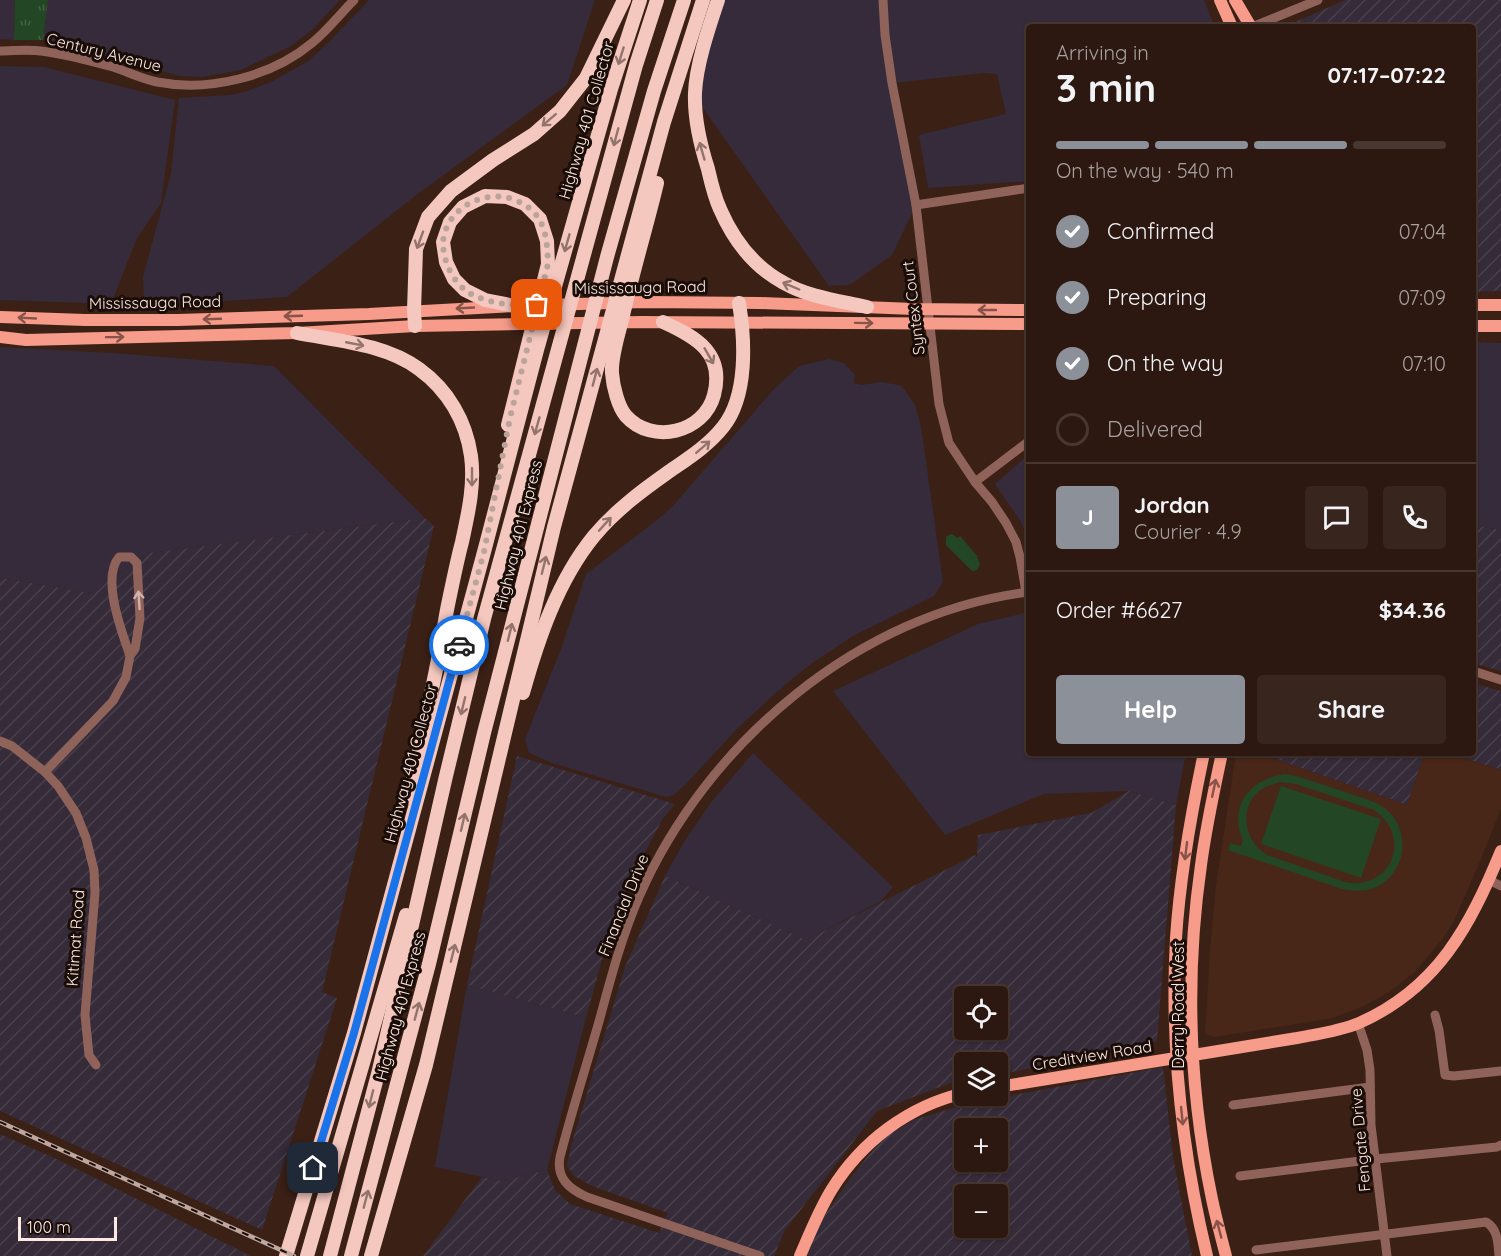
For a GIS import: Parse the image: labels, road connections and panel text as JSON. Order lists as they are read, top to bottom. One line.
{"streets":{"highway":["Highway 401 Collector","Highway 401 Express"],"main road":["Mississauga Road","Derry Road West","Creditview Road"],"street":["Century Avenue","Syntex Court","Financial Drive","Kitimat Road","Fengate Drive"]},"crossings":[["Derry Road West","Creditview Road"],["Creditview Road","Fengate Drive"]],"scale_bar":"100 m","page":{"heading":["3 min","Arriving in","07:17–07:22"],"panel":["Jordan","Courier · 4.9","Order #6627","$34.36"],"bar":"On the way · 540 m","list":[["Confirmed","07:04"],["Preparing","07:09"],["On the way","07:10"],"Delivered"],"round":"J","buttons":["Help","Share"],"map_buttons":["+","−"],"scale":"100 m"}}
